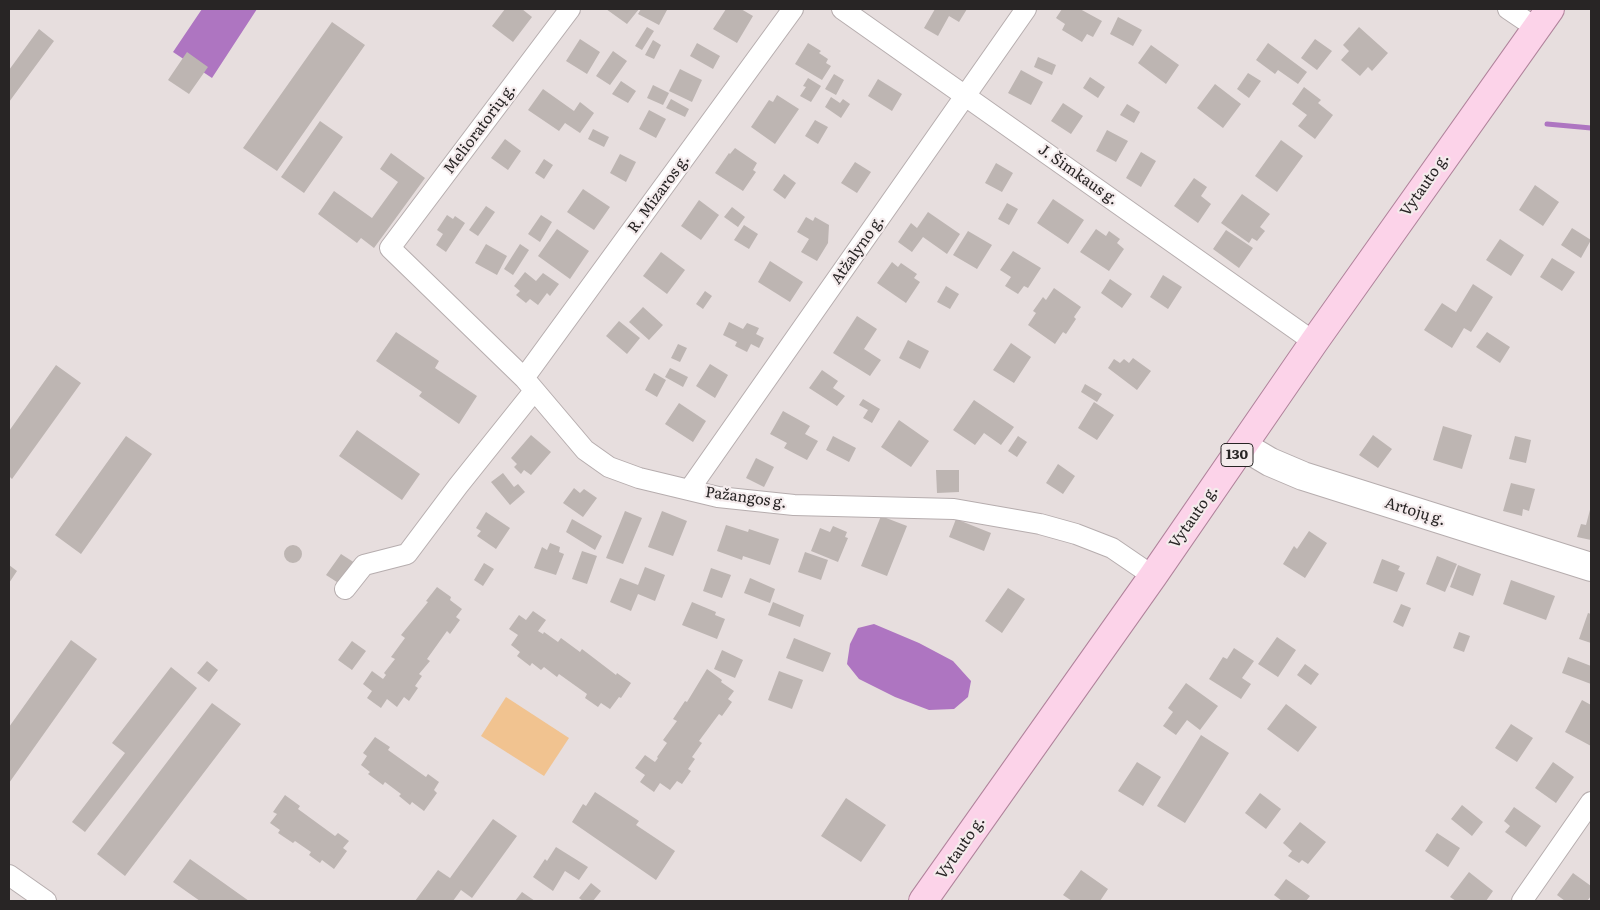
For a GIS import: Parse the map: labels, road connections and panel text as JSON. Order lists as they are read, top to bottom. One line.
{"streets":{"main road":["Vytauto g.","130","Artojų g."],"street":["Melioratorių g.","J. Šimkaus g.","R. Mizaros g.","Atžalyno g.","Pažangos g."]},"crossings":[["Melioratorių g.","Pažangos g."],["J. Šimkaus g.","Vytauto g."],["J. Šimkaus g.","Atžalyno g."],["Vytauto g.","Pažangos g."],["Vytauto g.","Artojų g."],["R. Mizaros g.","Pažangos g."],["Atžalyno g.","Pažangos g."]]}
